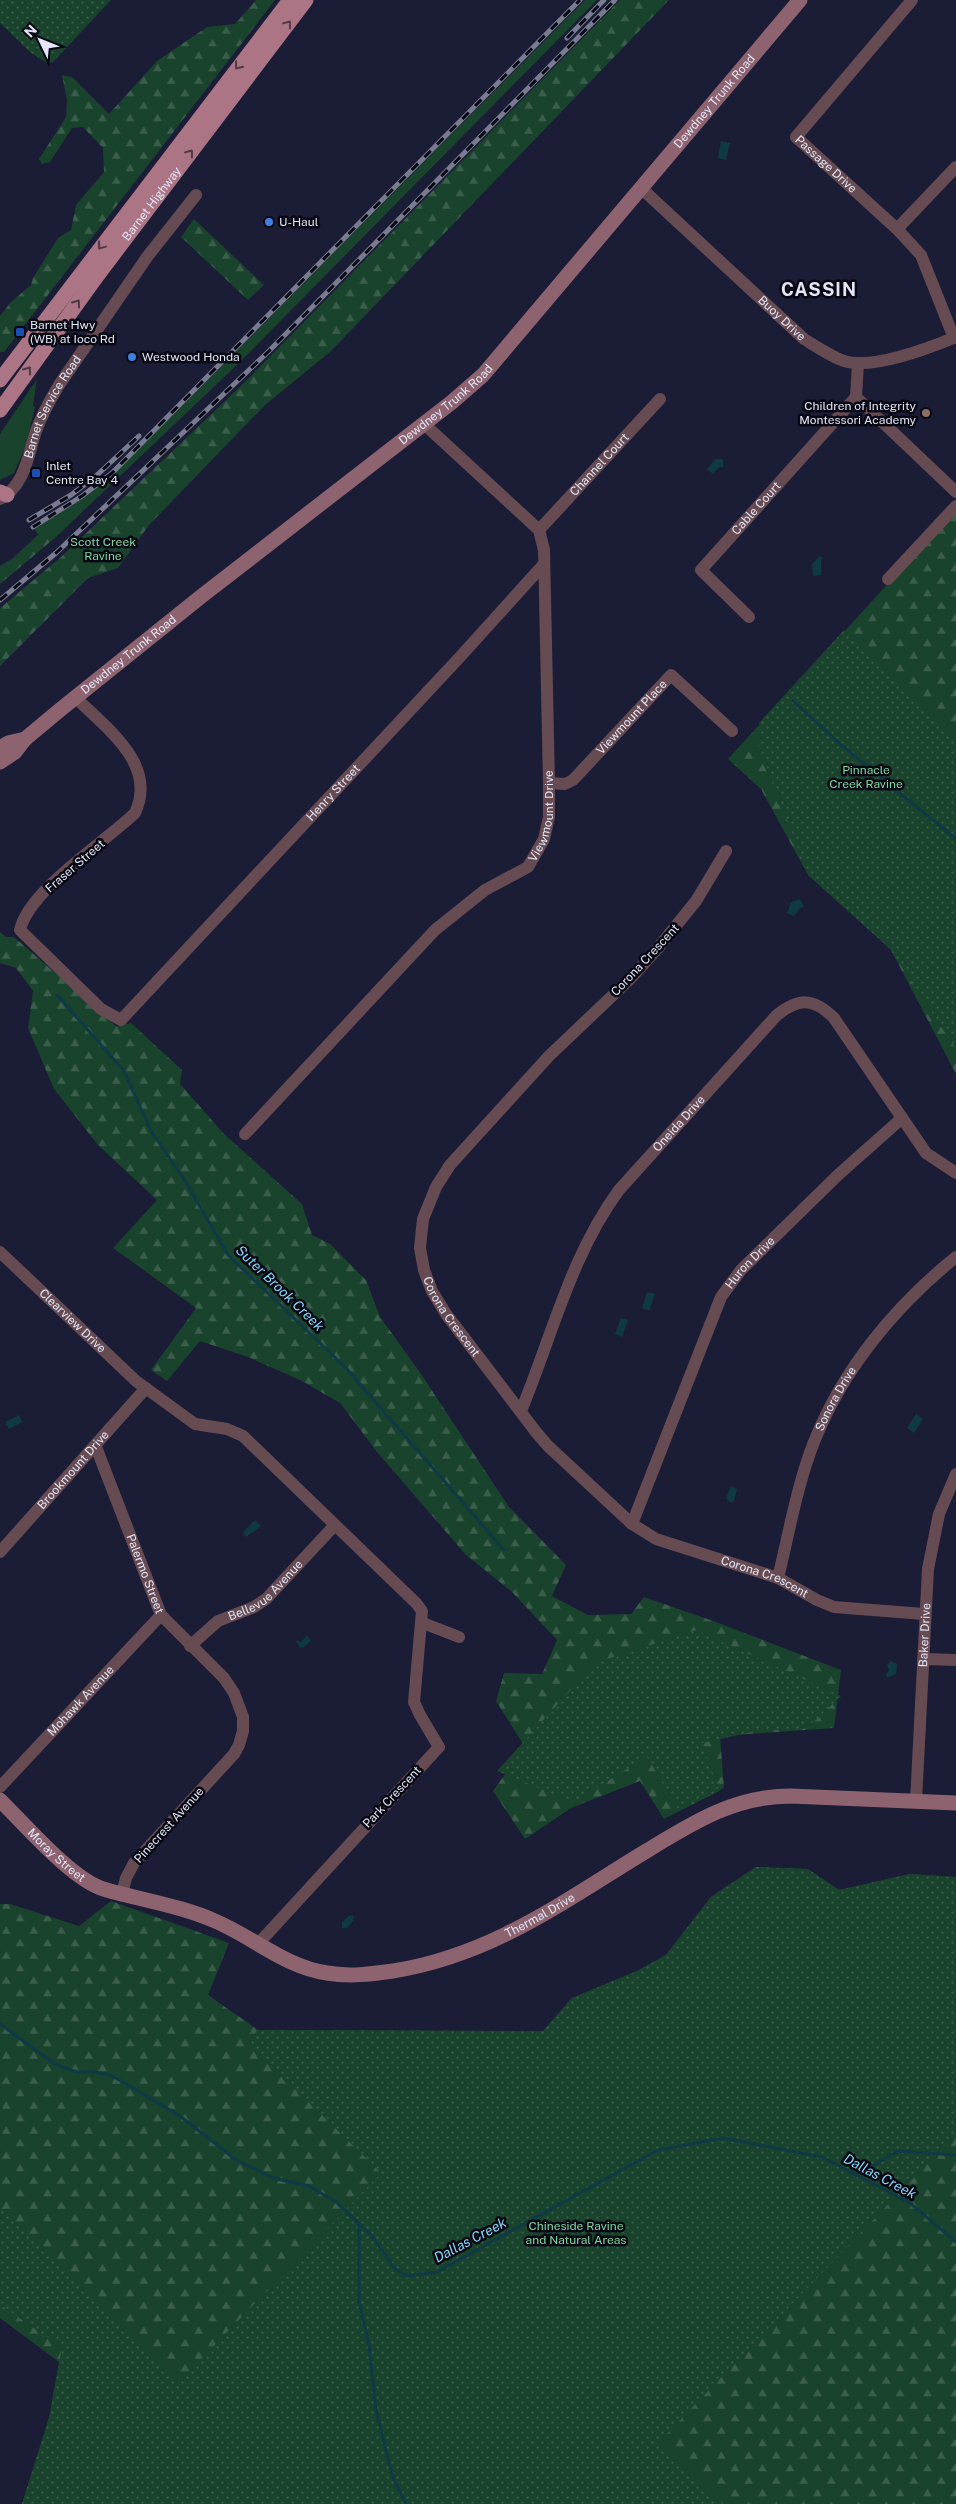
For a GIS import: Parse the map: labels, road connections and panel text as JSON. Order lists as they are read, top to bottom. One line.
{"streets":{"main road":["Dewdney Trunk Road","Barnet Highway","Moray Street","Thermal Drive"],"street":["Passage Drive","Buoy Drive","Barnet Service Road","Channel Court","Cable Court","Viewmount Place","Henry Street","Viewmount Drive","Fraser Street","Corona Crescent","Oneida Drive","Huron Drive","Clearview Drive","Sonora Drive","Brookmount Drive","Palermo Street","Bellevue Avenue","Baker Drive","Mohawk Avenue","Park Crescent","Pinecrest Avenue"]},"crossings":[["Dewdney Trunk Road","Buoy Drive"],["Dewdney Trunk Road","Fraser Street"],["Passage Drive","Buoy Drive"],["Channel Court","Viewmount Drive"],["Viewmount Place","Viewmount Drive"],["Henry Street","Viewmount Drive"],["Henry Street","Fraser Street"],["Corona Crescent","Oneida Drive"],["Corona Crescent","Huron Drive"],["Corona Crescent","Sonora Drive"],["Corona Crescent","Baker Drive"],["Oneida Drive","Huron Drive"],["Clearview Drive","Brookmount Drive"],["Clearview Drive","Park Crescent"],["Brookmount Drive","Palermo Street"],["Brookmount Drive","Park Crescent"],["Palermo Street","Bellevue Avenue"],["Palermo Street","Mohawk Avenue"],["Palermo Street","Pinecrest Avenue"],["Bellevue Avenue","Park Crescent"],["Baker Drive","Thermal Drive"],["Park Crescent","Thermal Drive"],["Pinecrest Avenue","Moray Street"],["Pinecrest Avenue","Thermal Drive"],["Moray Street","Thermal Drive"]],"districts":["CASSIN"],"water":["Suter Brook Creek","Dallas Creek"],"parks":["Scott Creek Ravine","Pinnacle Creek Ravine","Chineside Ravine and Natural Areas"],"places":{"other":["U-Haul","Westwood Honda","Children of Integrity Montessori Academy"],"transit":["Barnet Hwy (WB) at Ioco Rd","Inlet Centre Bay 4"]},"north":"top left"}
